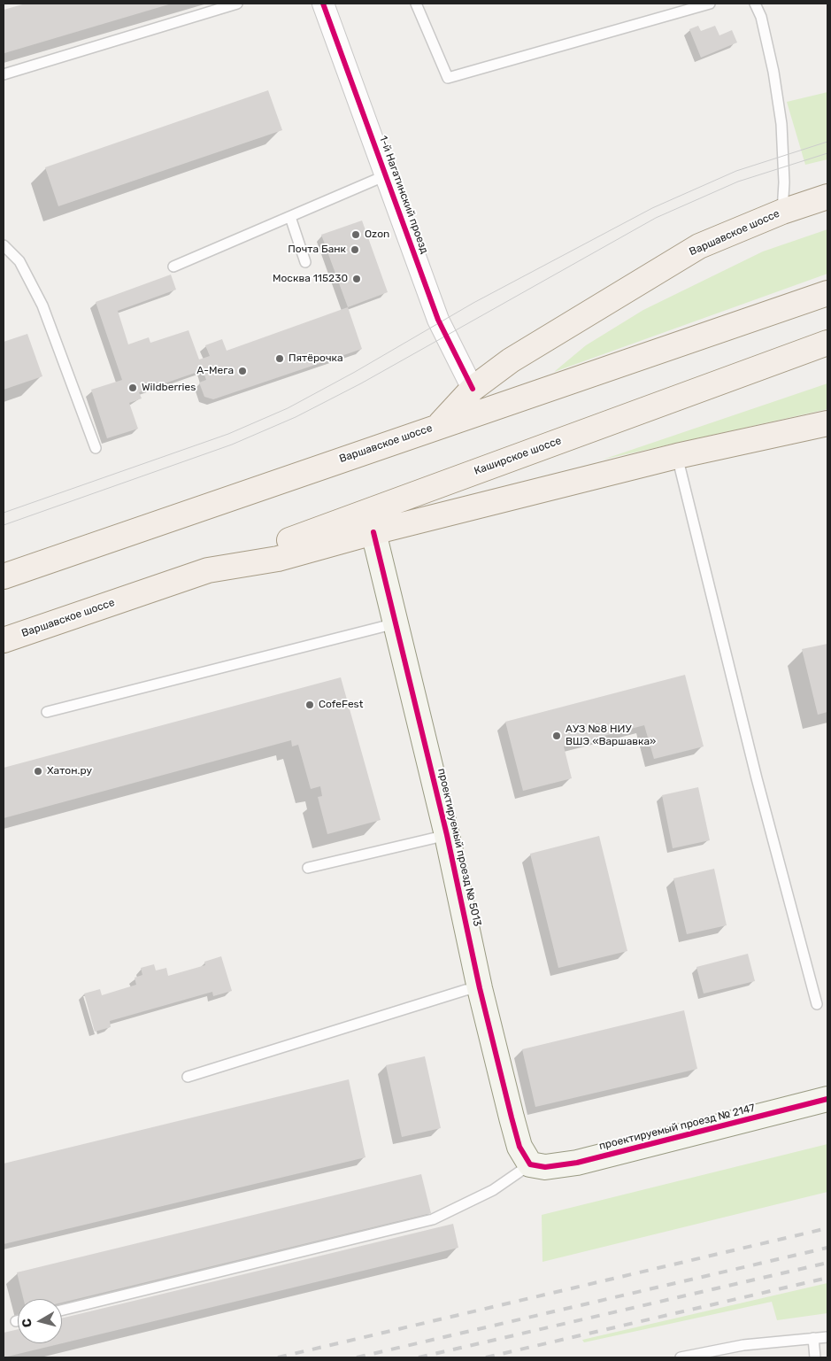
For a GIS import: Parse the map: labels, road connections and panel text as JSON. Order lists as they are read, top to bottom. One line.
{"streets":{"main road":["Варшавское шоссе","Каширское шоссе"],"street":["1-й Нагатинский проезд","проектируемый проезд № 5013","проектируемый проезд № 2147"]},"crossings":[["1-й Нагатинский проезд","Варшавское шоссе"],["Варшавское шоссе","Каширское шоссе"],["Варшавское шоссе","проектируемый проезд № 5013"],["проектируемый проезд № 5013","проектируемый проезд № 2147"]],"places":["Ozon","Почта Банк","Москва 115230","Пятёрочка","А-Мега","Wildberries","CofeFest","АУЗ №8 НИУ ВШЭ «Варшавка»","Хатон.ру"],"north":"left"}
